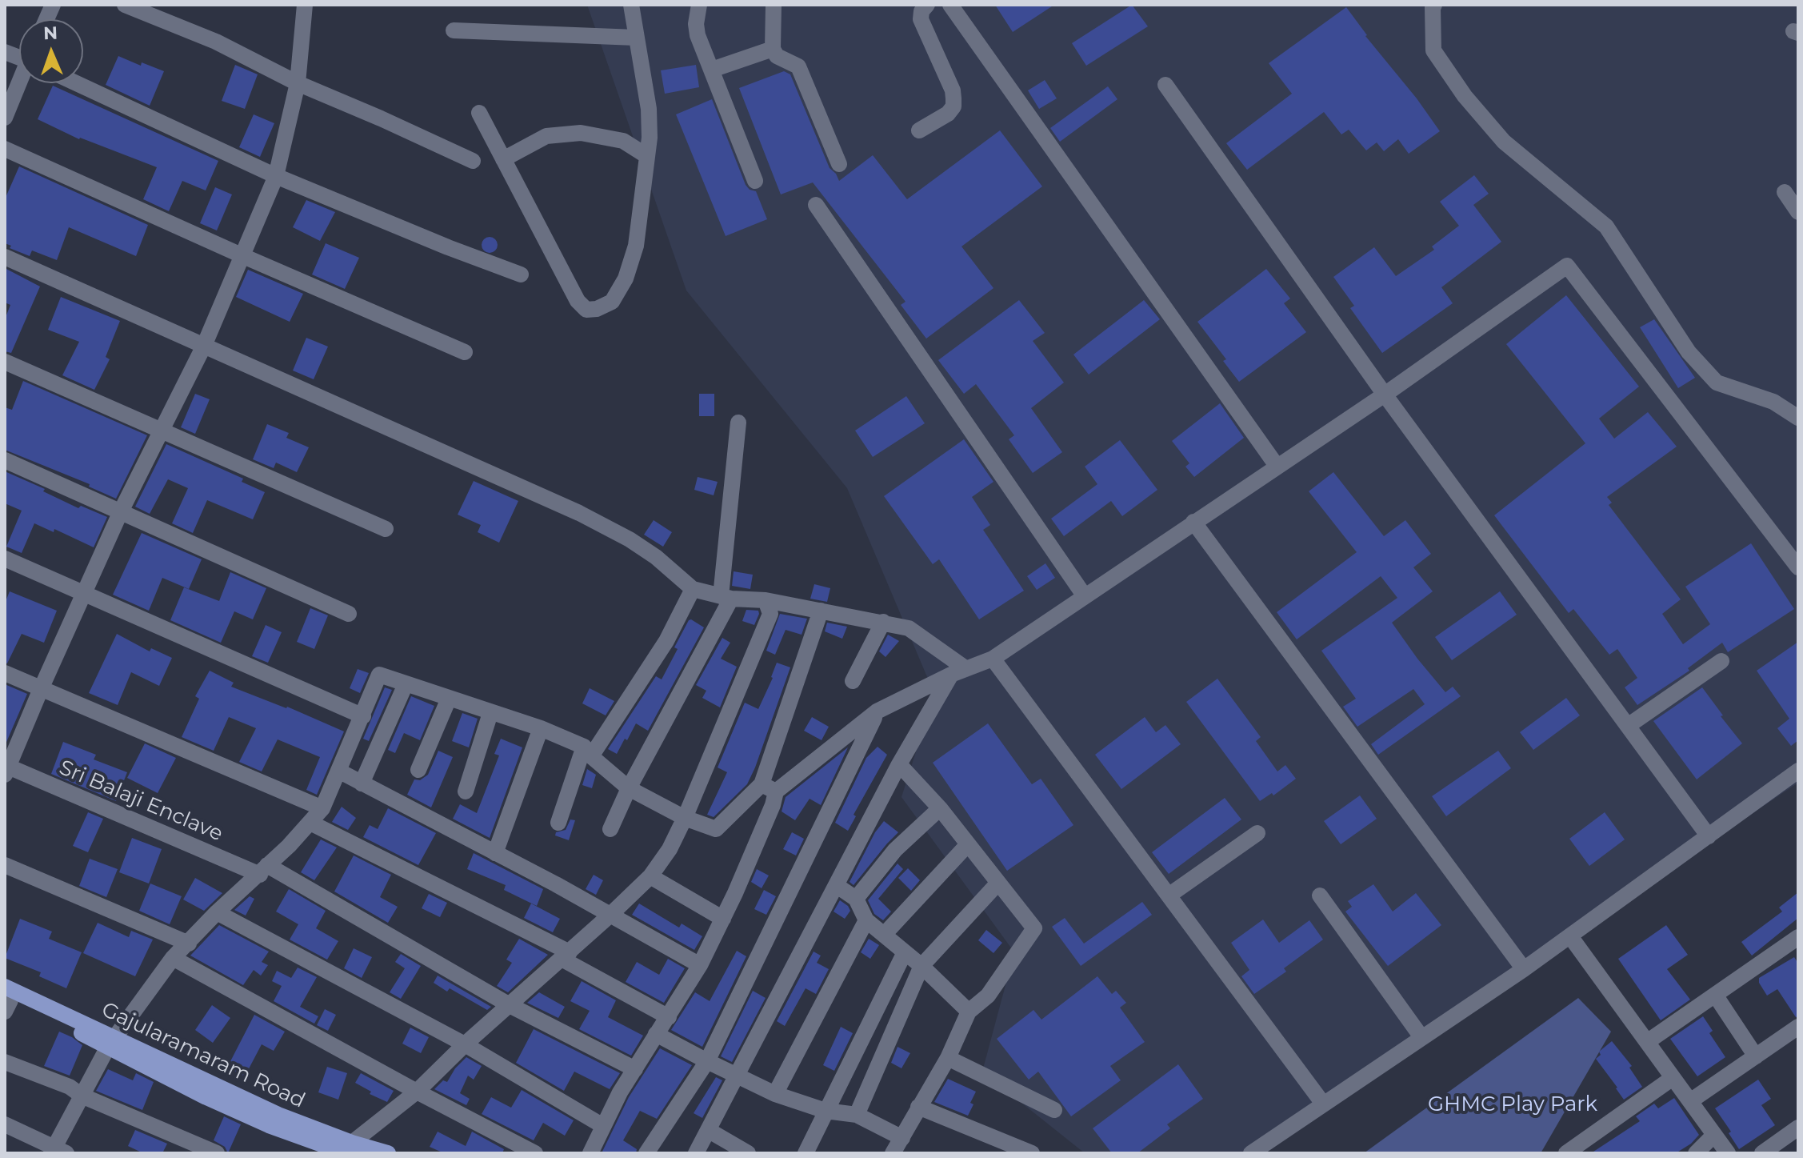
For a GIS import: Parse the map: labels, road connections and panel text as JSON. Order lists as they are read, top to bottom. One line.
{"streets":{"main road":["Gajularamaram Road"],"street":["Sri Balaji Enclave"]},"parks":["GHMC Play Park"],"north":"top"}
